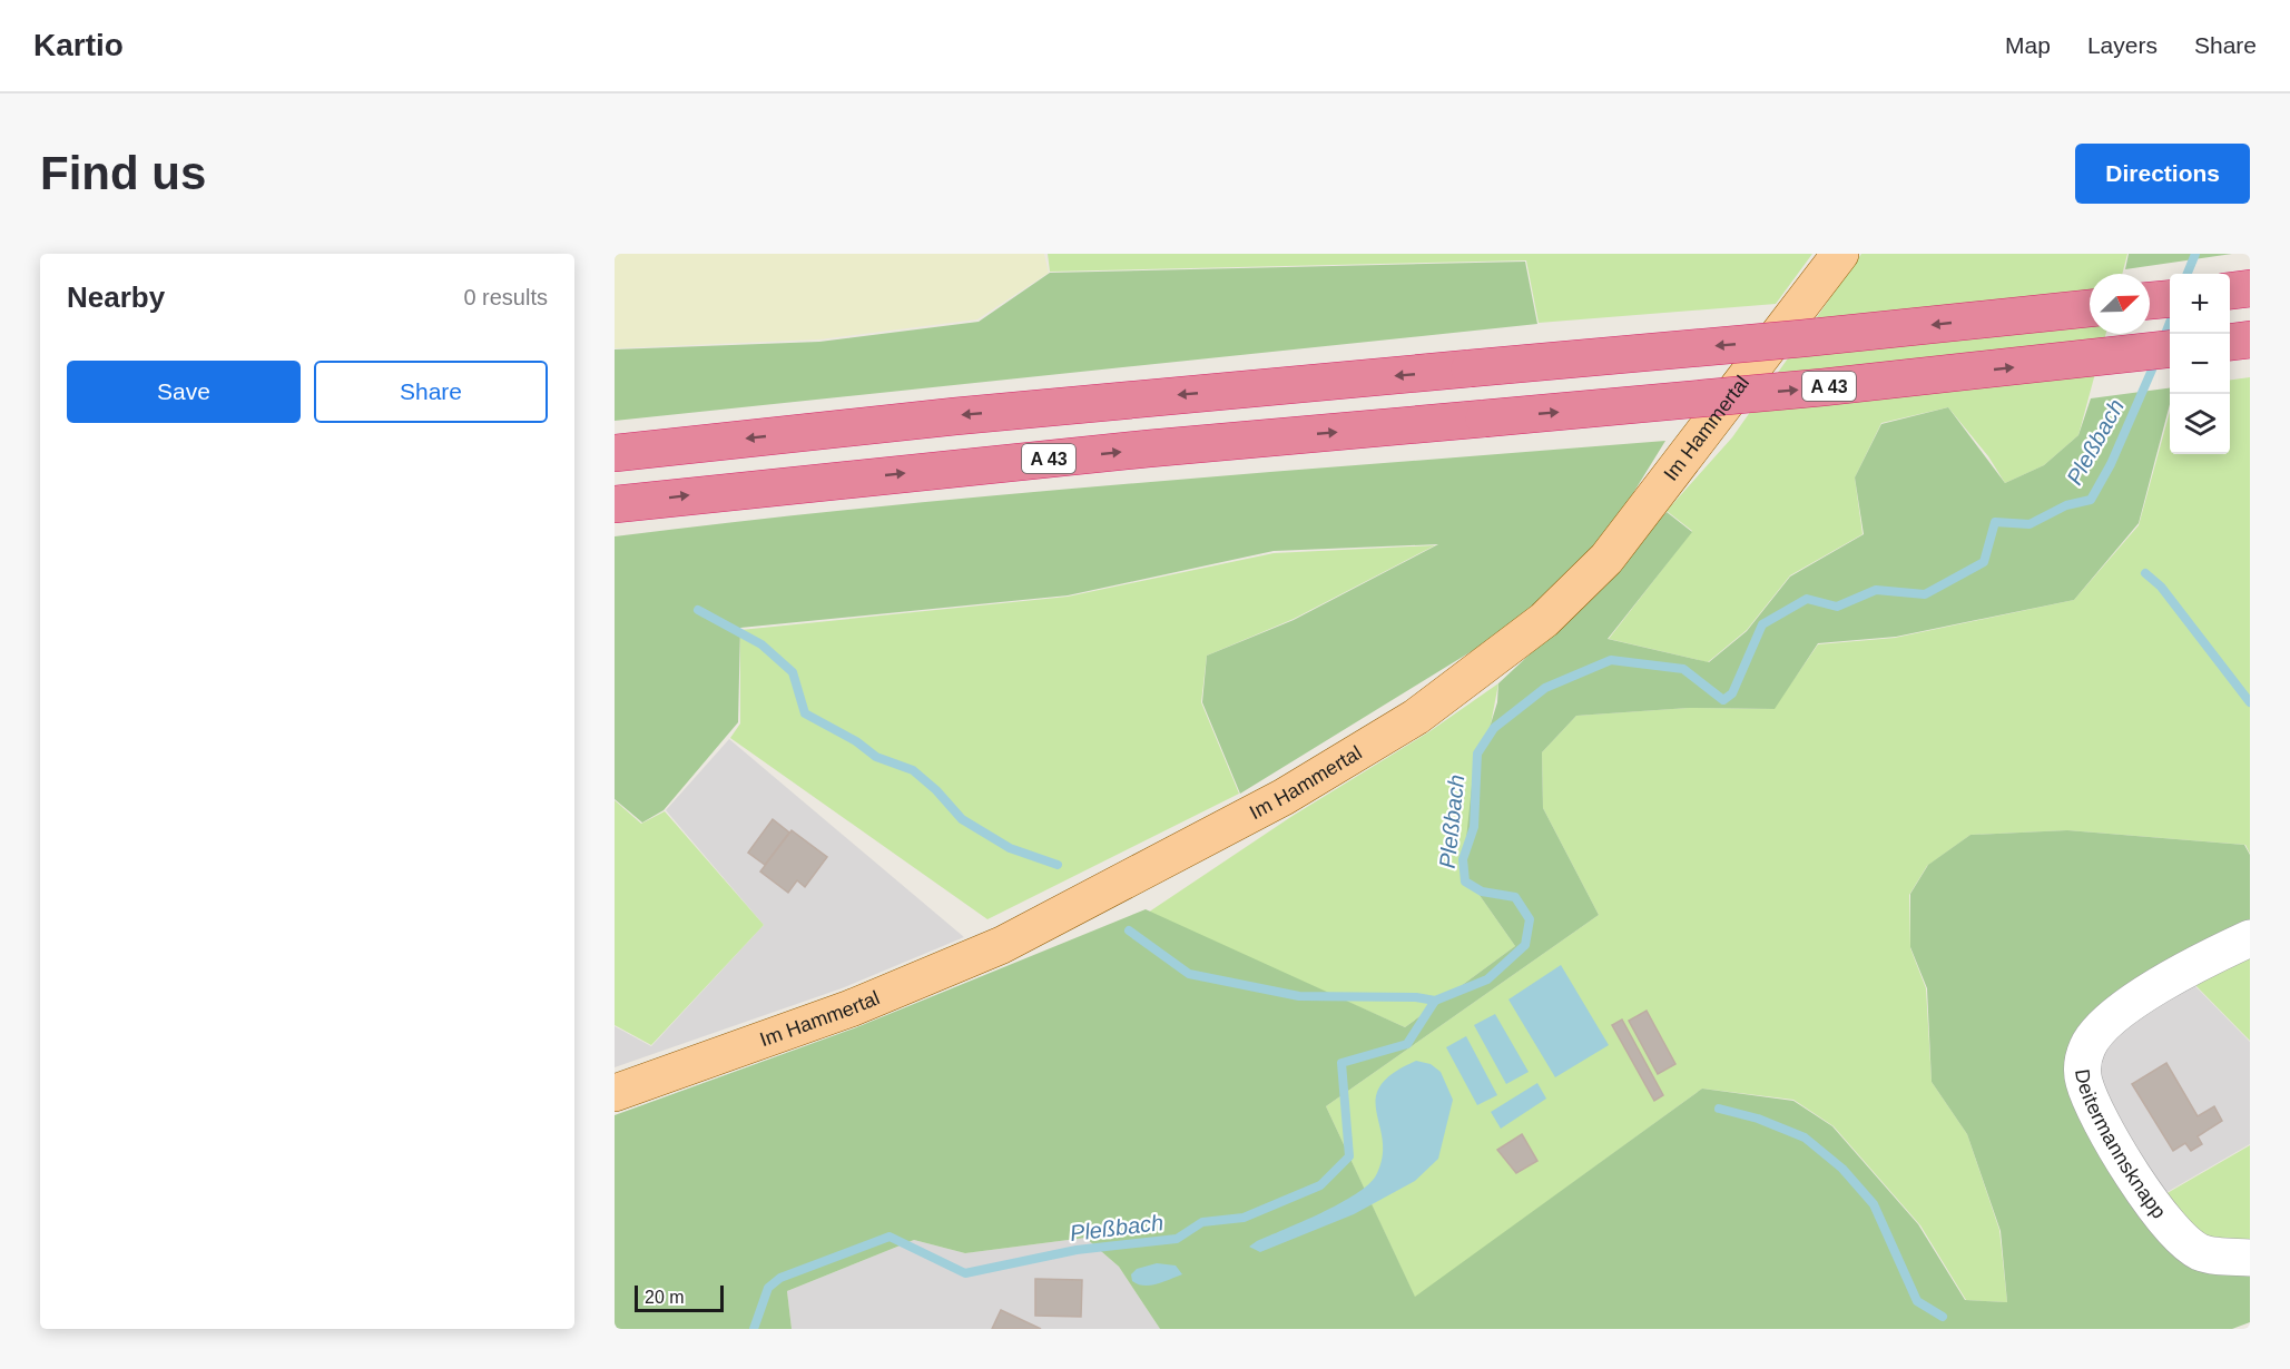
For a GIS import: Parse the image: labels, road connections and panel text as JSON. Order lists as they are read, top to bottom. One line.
{"streets":{"highway":["A 43"],"main road":["Im Hammertal"],"street":["Deitermannsknapp"]},"water":["Pleßbach"],"scale_bar":"20 m","north":"top right","page":{"header":"Kartio","nav":["Map","Layers","Share"],"buttons":["Directions",["Save","Share"]],"title":"Find us","heading":["Nearby","0 results"],"map_buttons":["+","−"],"scale":"20 m"}}
